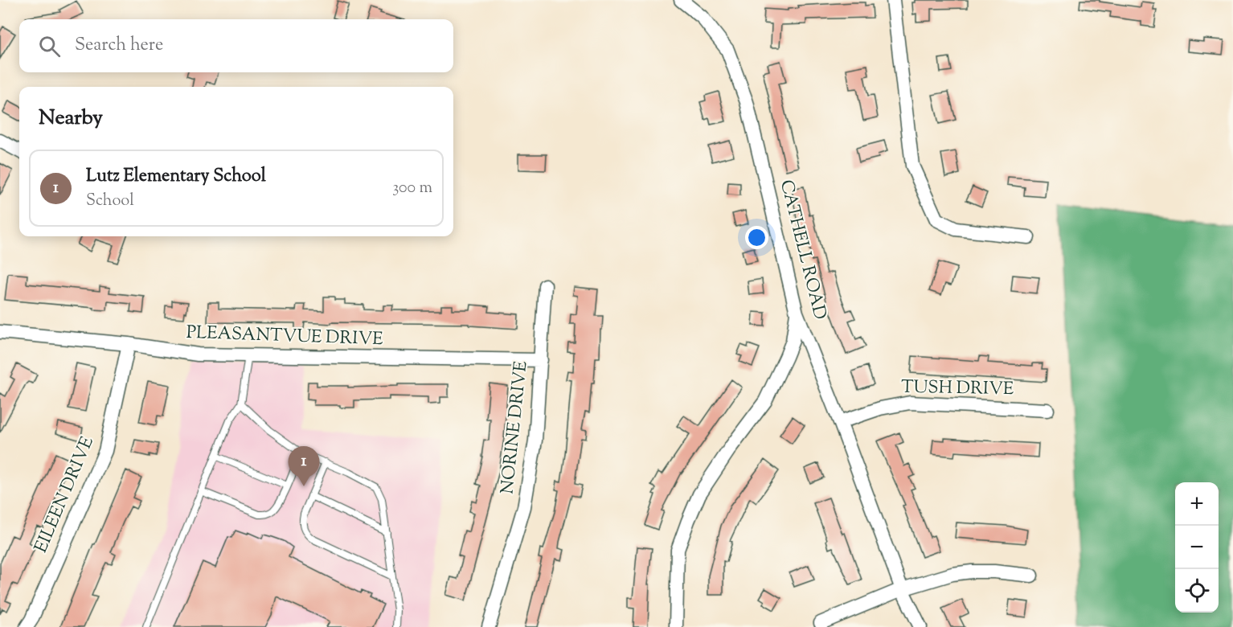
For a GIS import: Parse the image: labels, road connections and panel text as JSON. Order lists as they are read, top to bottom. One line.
{"streets":{"street":["CATHELL ROAD","PLEASANTVUE DRIVE","TUSH DRIVE","NORINE DRIVE","EILEEN DRIVE"]},"crossings":[["CATHELL ROAD","TUSH DRIVE"],["PLEASANTVUE DRIVE","NORINE DRIVE"],["PLEASANTVUE DRIVE","EILEEN DRIVE"]],"page":{"search":"Search here","heading":"Nearby","list":[{"mark":"1","name":"Lutz Elementary School","note":"School","value":"300 m"}],"pins":"1","map_buttons":["+","−"]}}
